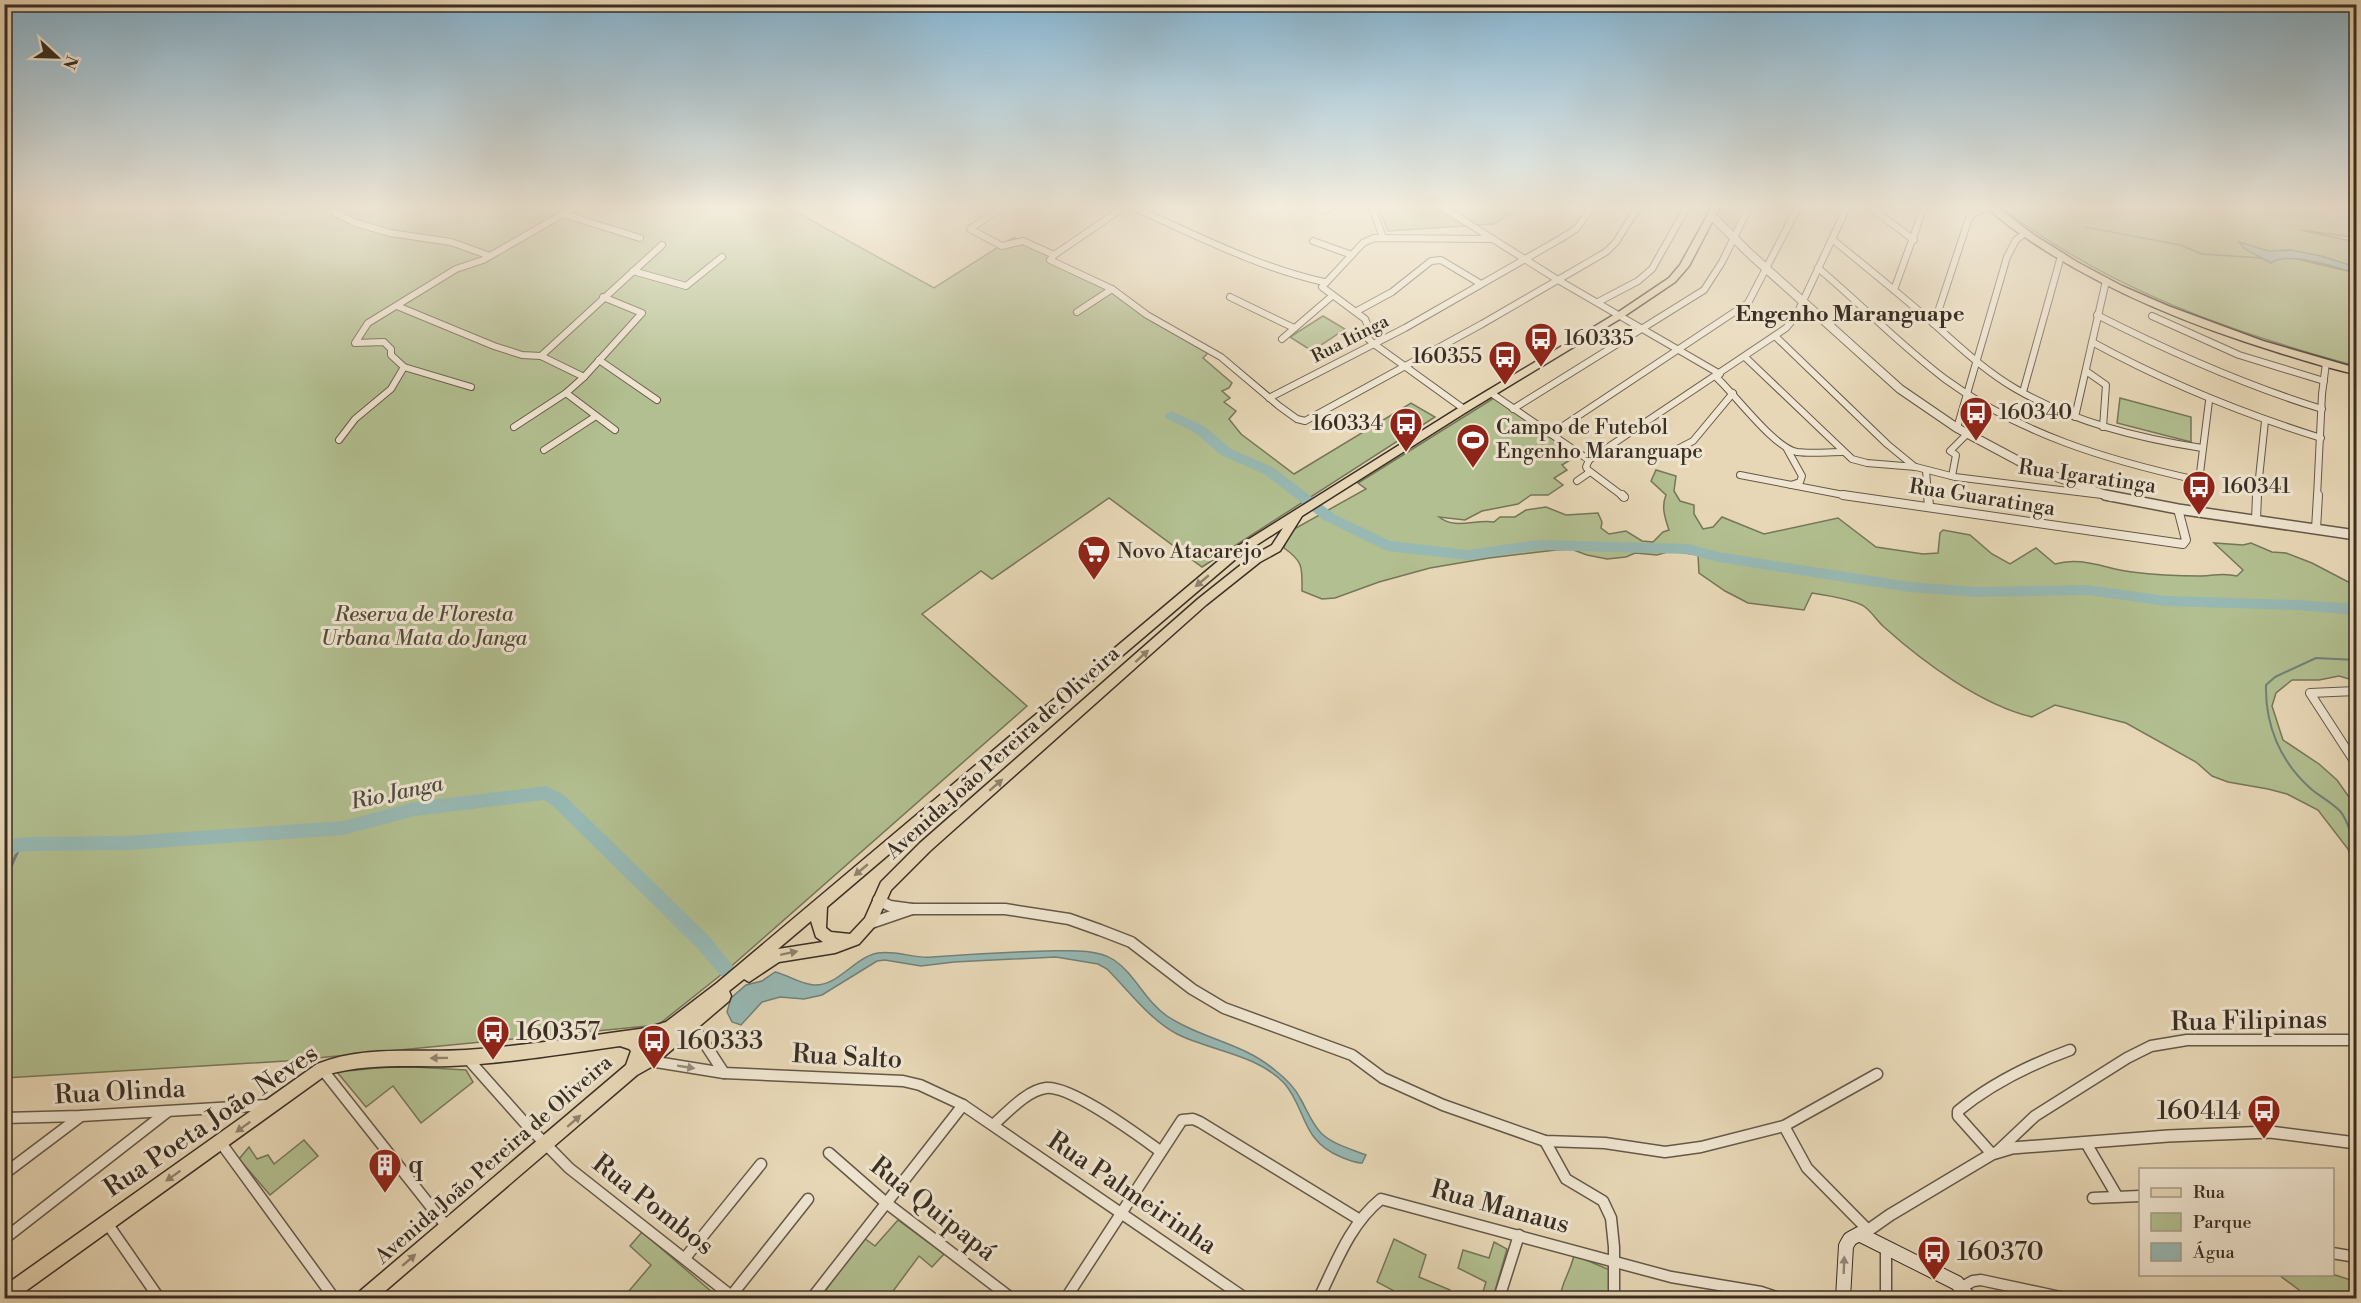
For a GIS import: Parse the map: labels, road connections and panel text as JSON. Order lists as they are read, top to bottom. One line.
{"streets":{"main road":["Avenida João Pereira de Oliveira","Rua Poeta João Neves"],"street":["Rua Itinga","Rua Igaratinga","Rua Guaratinga","Rua Filipinas","Rua Salto","Rua Olinda","Rua Palmeirinha","Rua Pombos","Rua Manaus","Rua Quipapá"]},"crossings":[["Rua Igaratinga","Rua Guaratinga"],["Avenida João Pereira de Oliveira","Rua Salto"],["Avenida João Pereira de Oliveira","Rua Poeta João Neves"],["Avenida João Pereira de Oliveira","Rua Pombos"],["Rua Salto","Rua Palmeirinha"],["Rua Olinda","Rua Poeta João Neves"],["Rua Poeta João Neves","Rua Pombos"]],"one_way":["Rua Poeta João Neves"],"districts":["Engenho Maranguape"],"water":["Rio Janga"],"parks":["Reserva de Floresta Urbana Mata do Janga"],"places":{"bus stop":["160335","160355","160340","160334","160341","160357","160333","160414","160370"],"sports":["Campo de Futebol Engenho Maranguape"],"supermarket":["Novo Atacarejo"],"building":["q"]},"legend":["Rua","Parque","Água"],"north":"right"}
